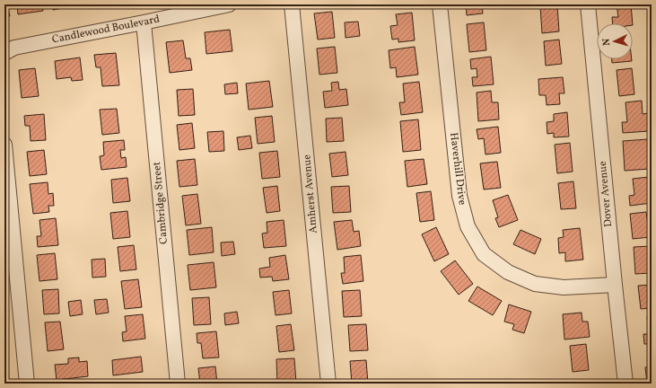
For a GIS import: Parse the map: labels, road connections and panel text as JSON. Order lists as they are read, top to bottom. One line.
{"streets":{"street":["Candlewood Boulevard","Haverhill Drive","Amherst Avenue","Dover Avenue","Cambridge Street"]},"crossings":[["Candlewood Boulevard","Cambridge Street"],["Haverhill Drive","Dover Avenue"]],"north":"left"}
